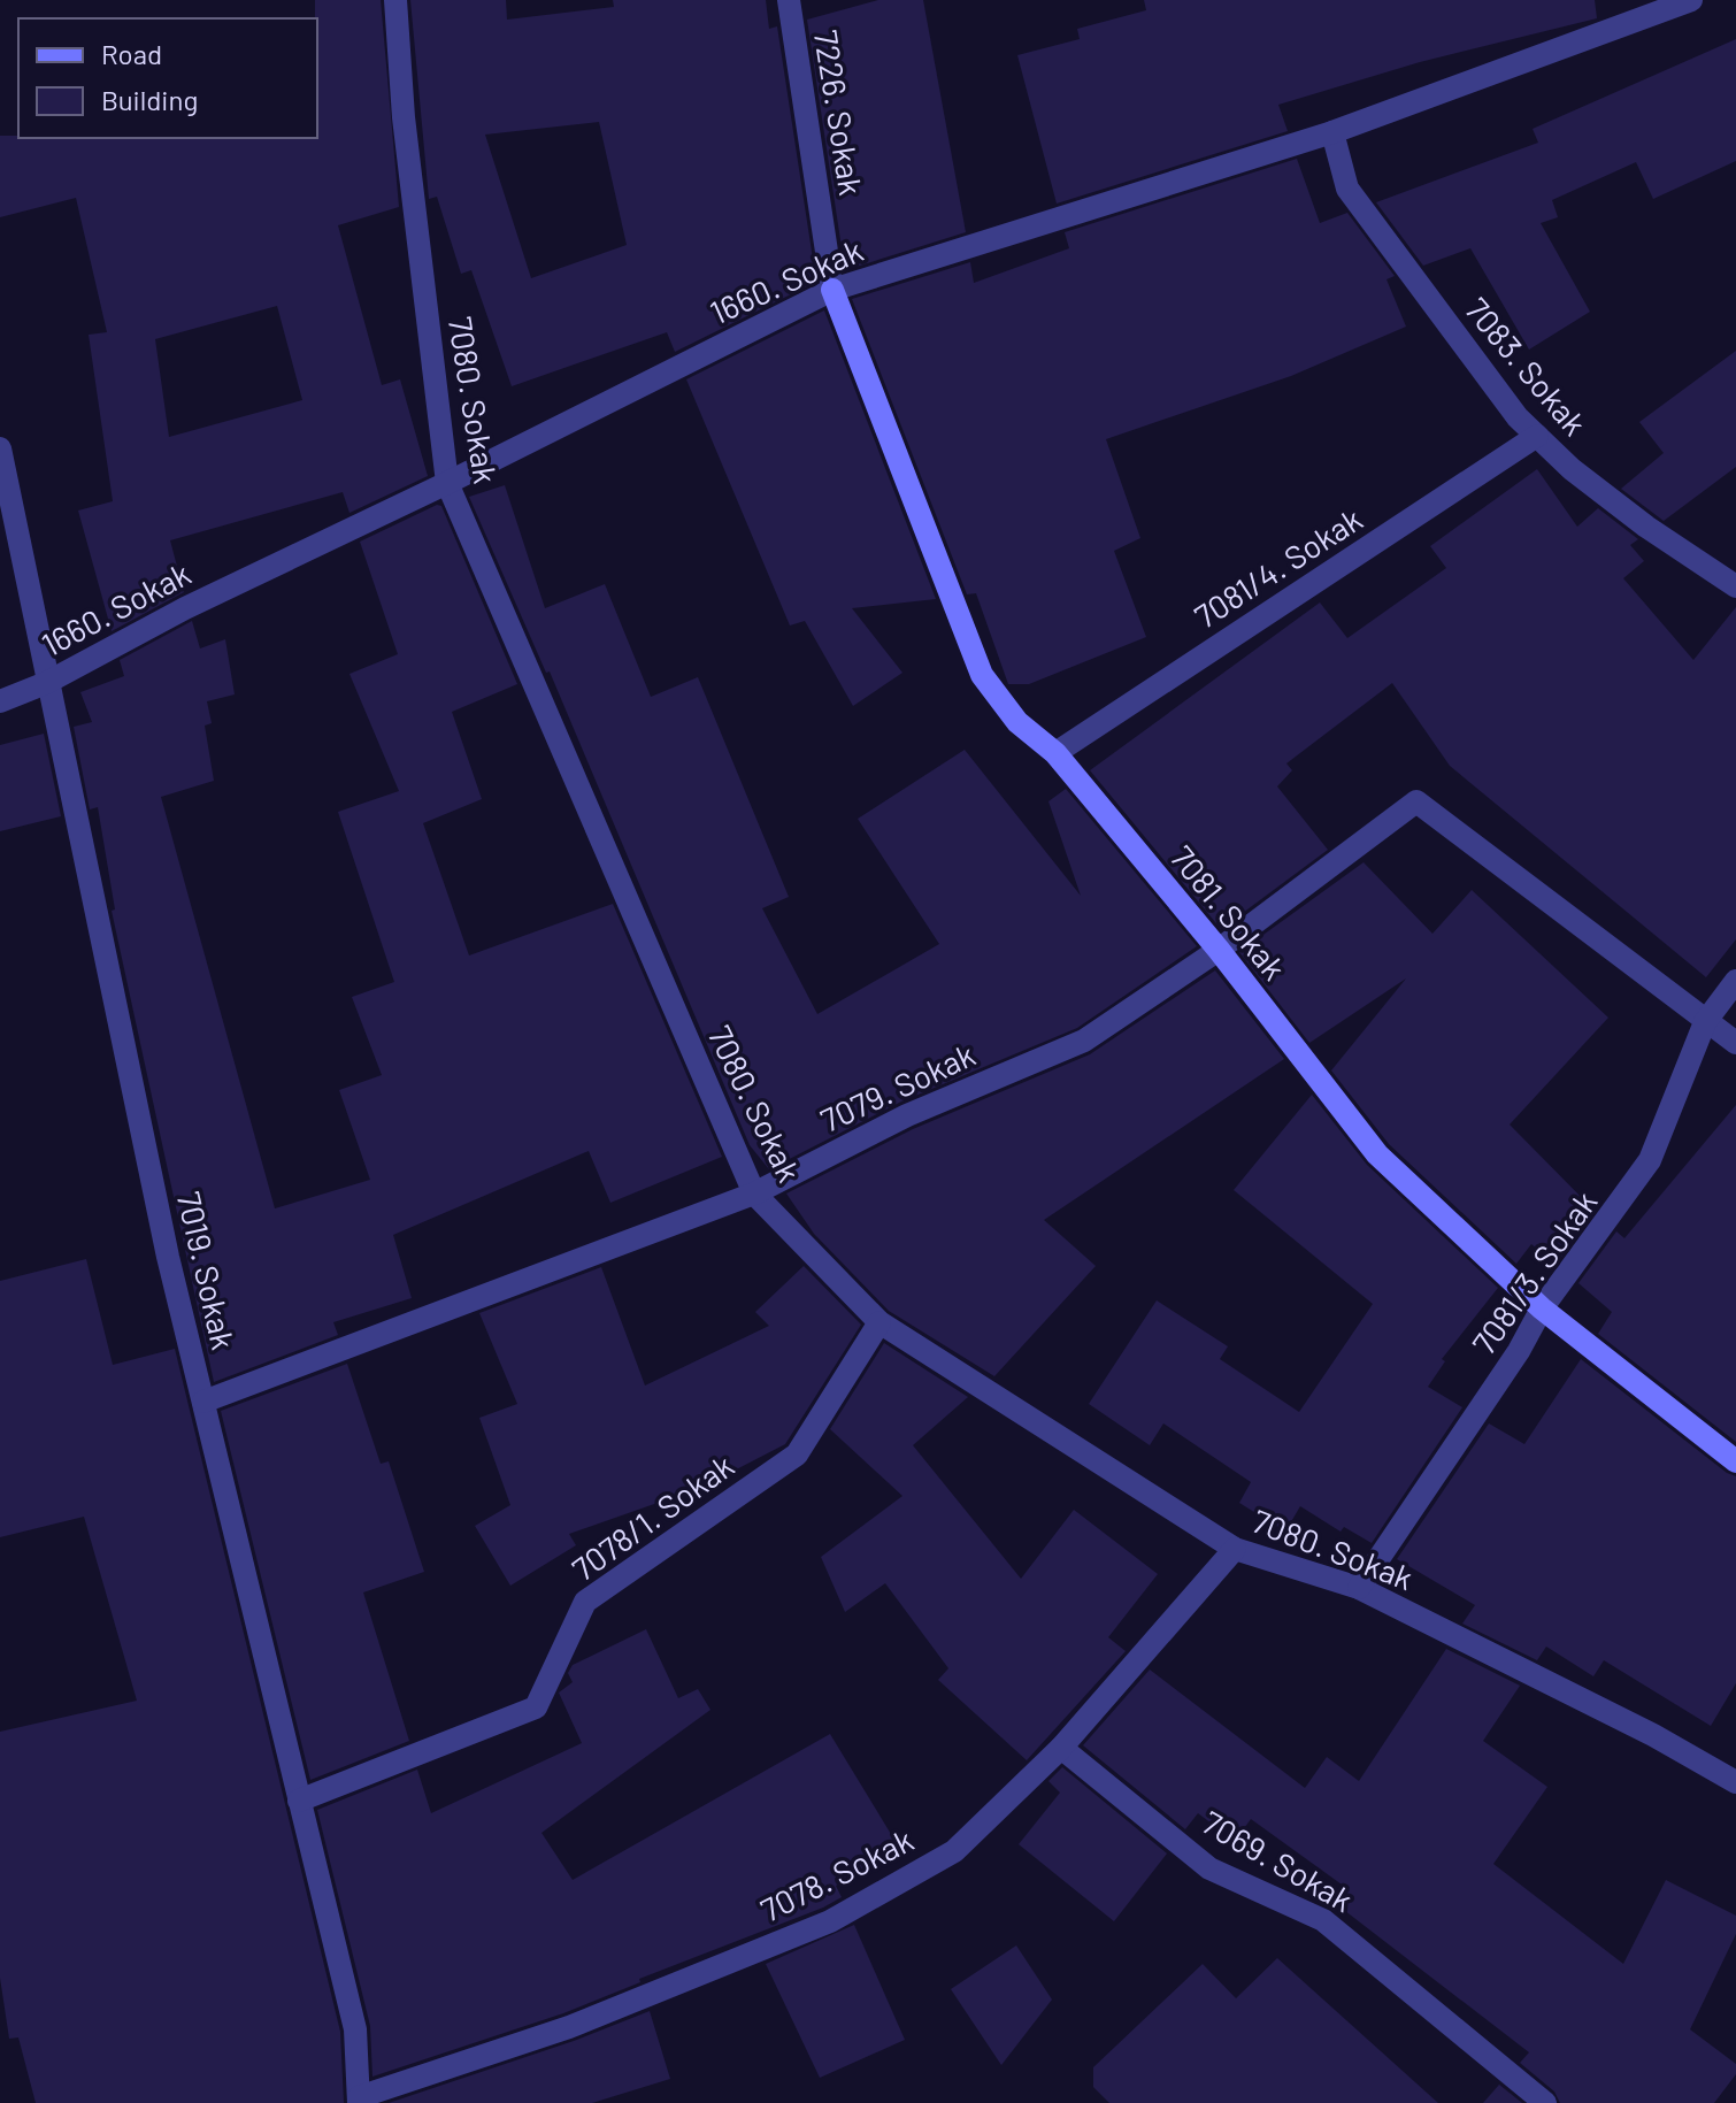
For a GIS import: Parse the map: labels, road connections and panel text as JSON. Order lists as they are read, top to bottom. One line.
{"streets":{"street":["7226. Sokak","1660. Sokak","7083. Sokak","7080. Sokak","7081/4. Sokak","7081. Sokak","7079. Sokak","7019. Sokak","7081/3. Sokak","7078/1. Sokak","7069. Sokak","7078. Sokak"]},"crossings":[["7226. Sokak","1660. Sokak"],["7226. Sokak","7081. Sokak"],["1660. Sokak","7083. Sokak"],["1660. Sokak","7080. Sokak"],["1660. Sokak","7081. Sokak"],["1660. Sokak","7019. Sokak"],["7083. Sokak","7081/4. Sokak"],["7080. Sokak","7079. Sokak"],["7080. Sokak","7081/3. Sokak"],["7080. Sokak","7078/1. Sokak"],["7080. Sokak","7078. Sokak"],["7081/4. Sokak","7081. Sokak"],["7081. Sokak","7079. Sokak"],["7081. Sokak","7081/3. Sokak"],["7079. Sokak","7019. Sokak"],["7079. Sokak","7081/3. Sokak"],["7019. Sokak","7078/1. Sokak"],["7019. Sokak","7078. Sokak"],["7069. Sokak","7078. Sokak"]],"legend":["Road","Building"]}
